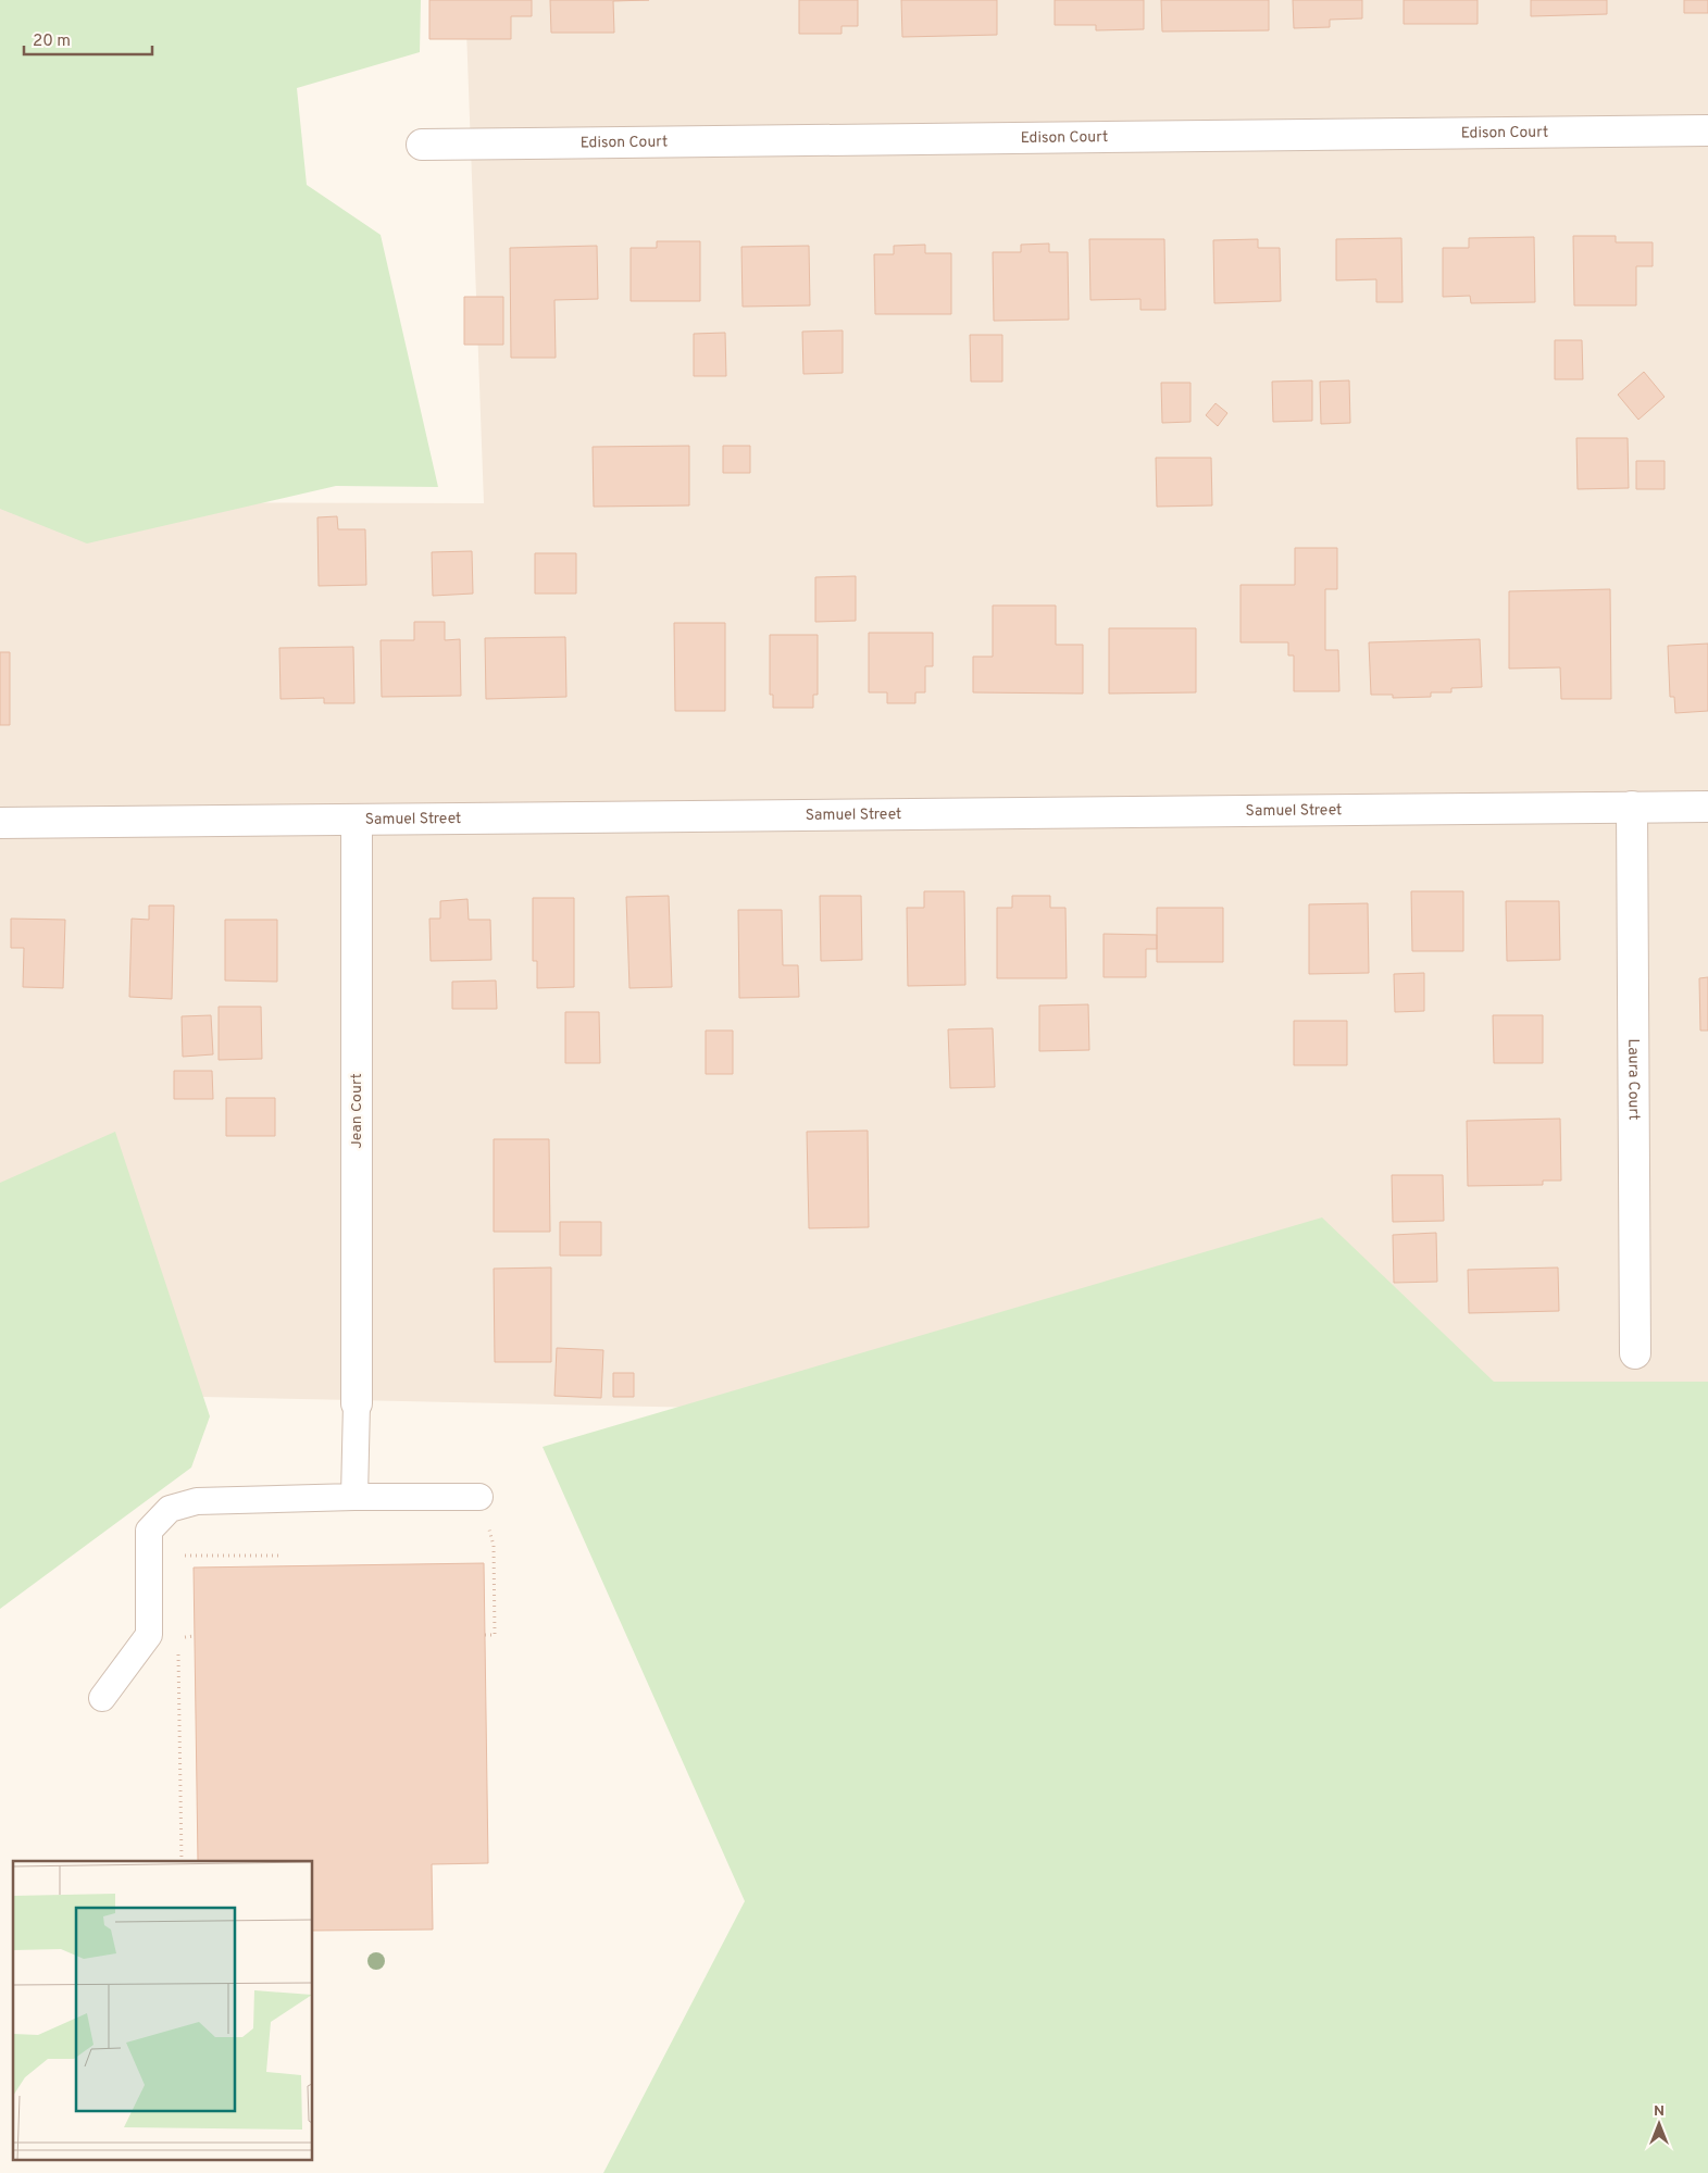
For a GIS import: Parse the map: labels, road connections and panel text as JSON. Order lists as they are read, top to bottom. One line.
{"streets":{"street":["Edison Court","Samuel Street","Laura Court","Jean Court"]},"crossings":[["Samuel Street","Laura Court"],["Samuel Street","Jean Court"]],"scale_bar":"20 m","north":"top"}
